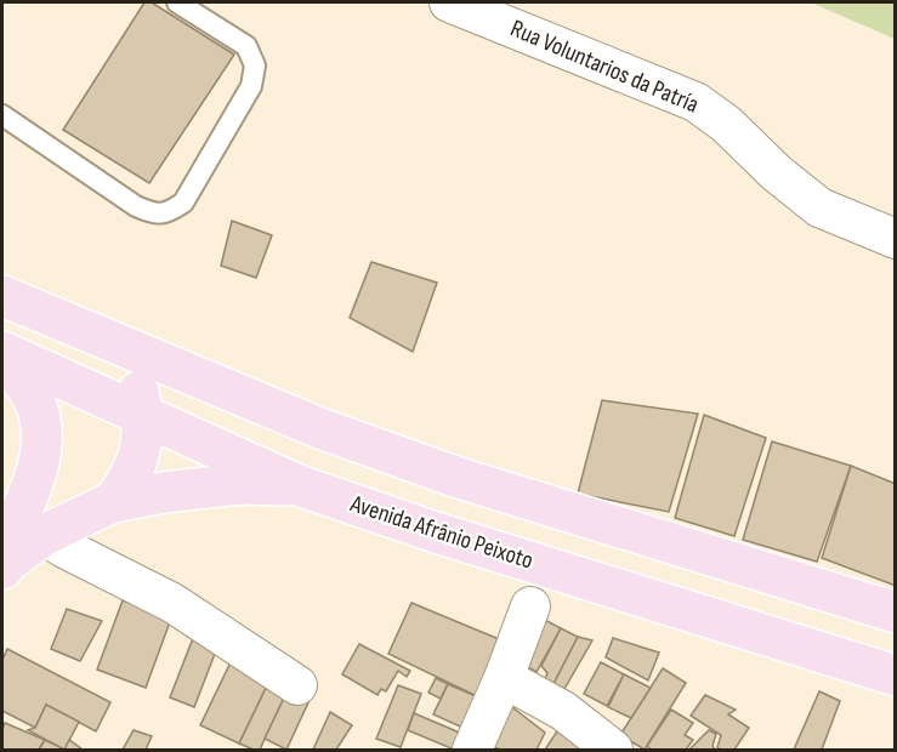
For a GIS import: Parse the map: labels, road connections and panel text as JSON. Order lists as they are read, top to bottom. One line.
{"streets":{"main road":["Avenida Afrânio Peixoto"],"street":["Rua Voluntarios da Patría"]}}
